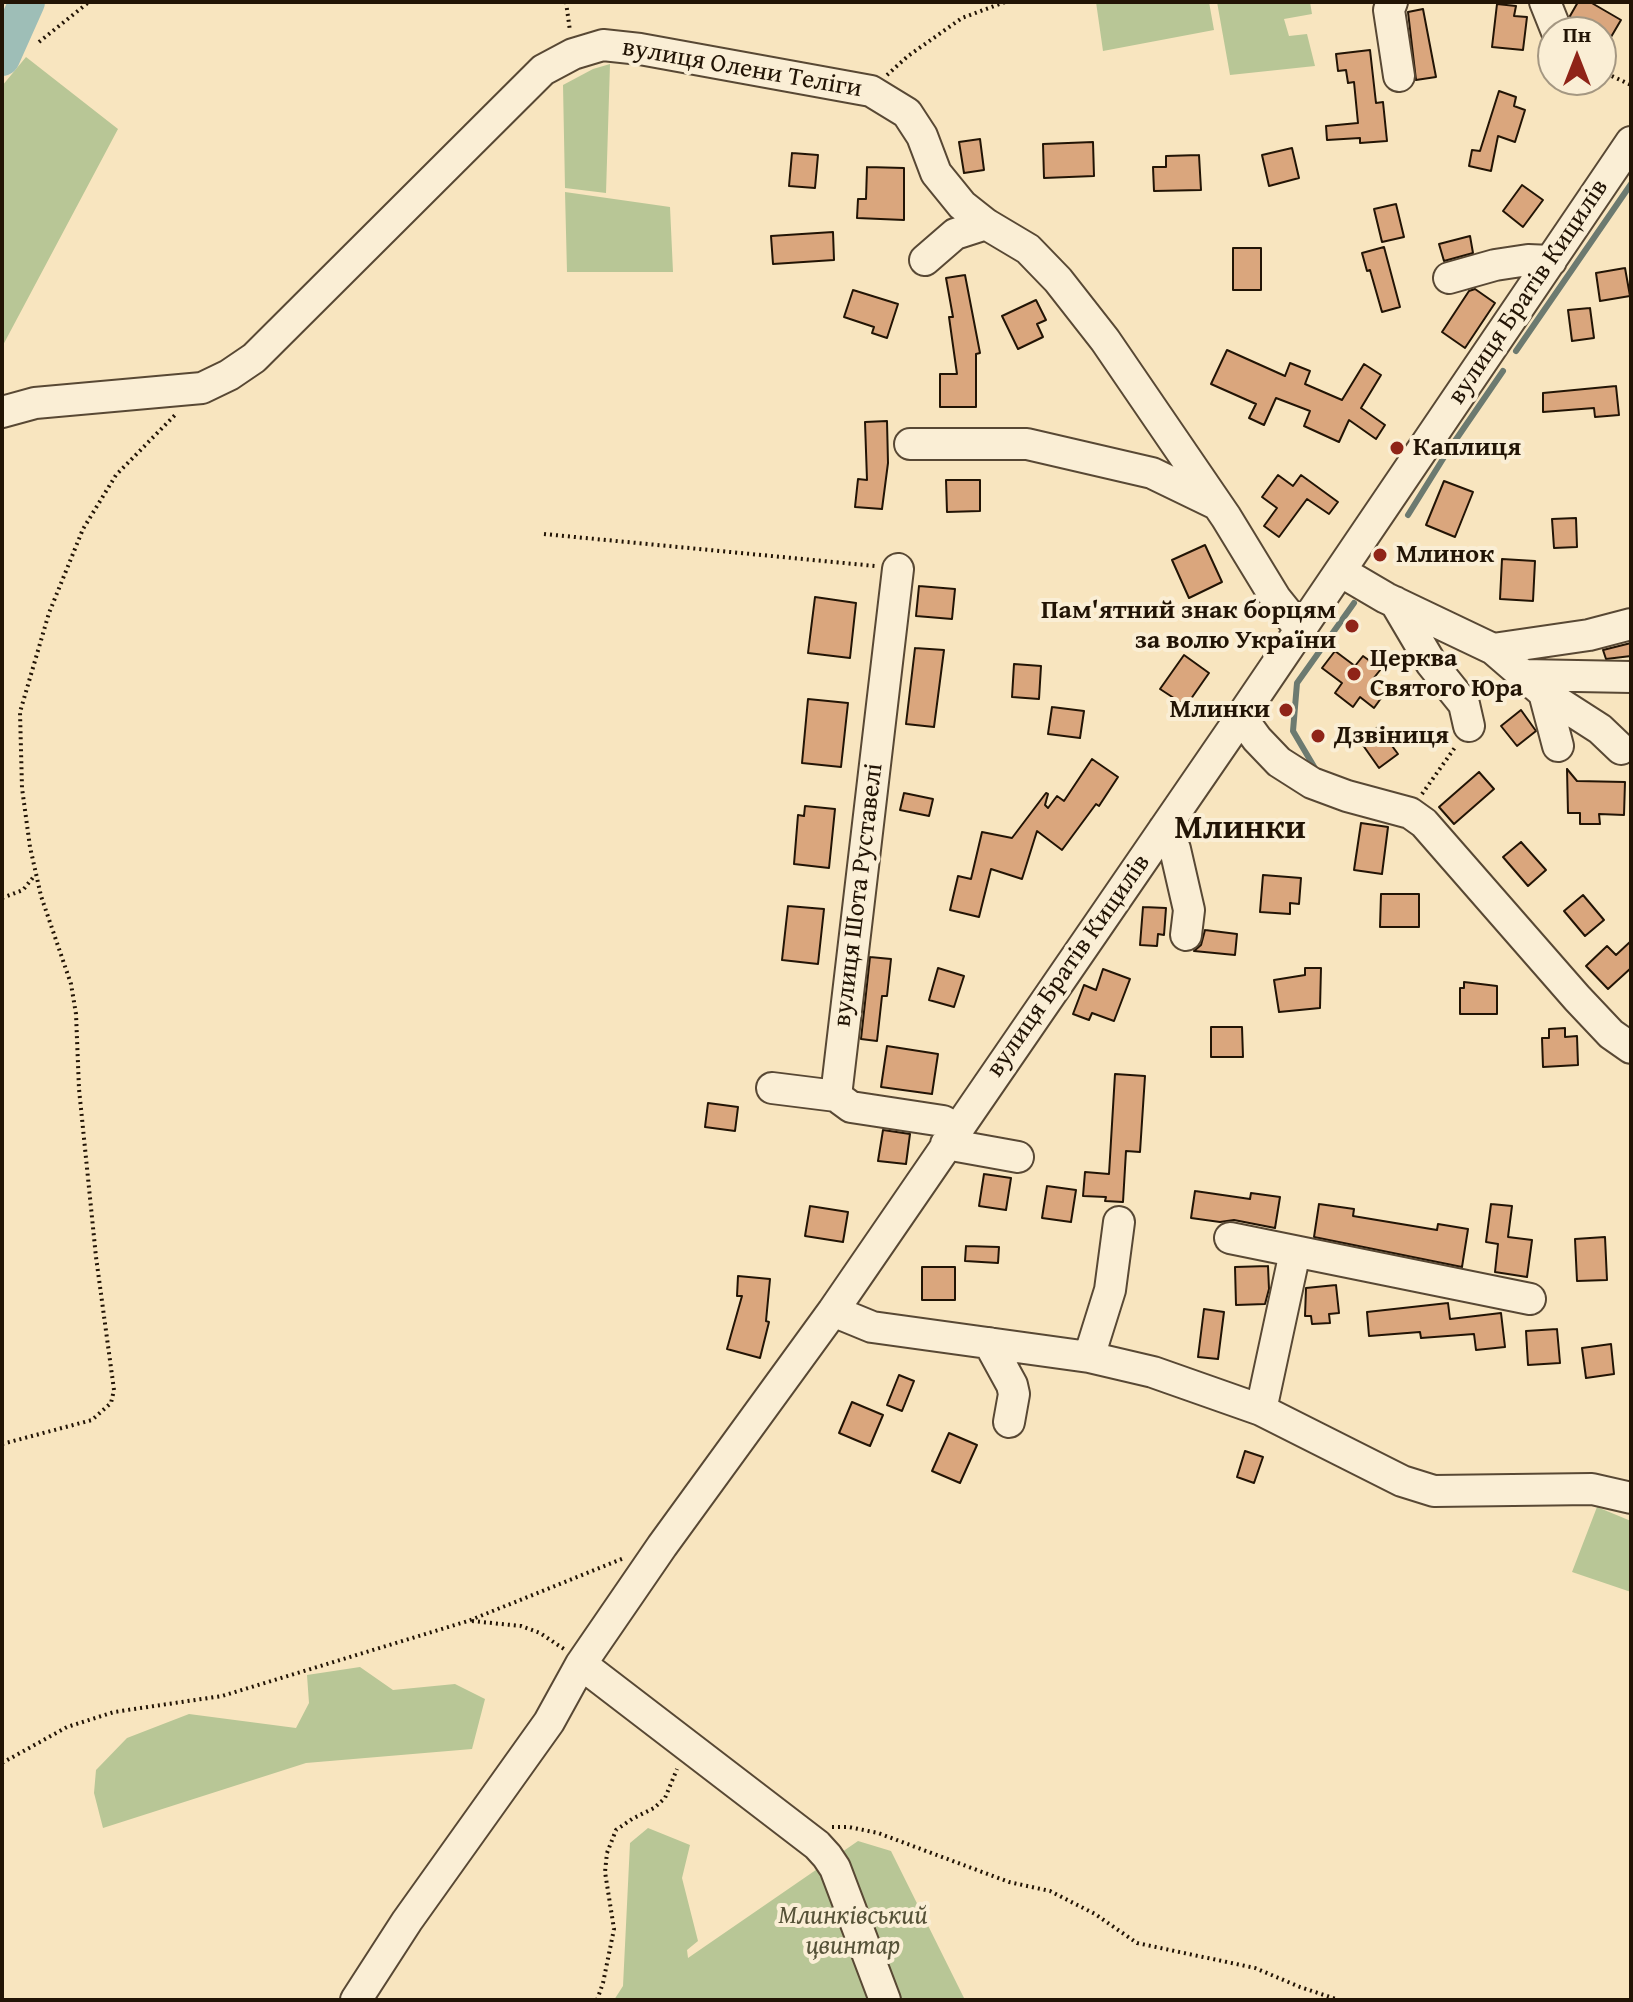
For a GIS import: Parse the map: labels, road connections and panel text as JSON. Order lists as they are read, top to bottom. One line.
{"streets":{"street":["вулиця Олени Теліги","вулиця Братів Кицилів","вулиця Шота Руставелі"]},"crossings":[["вулиця Олени Теліги","вулиця Братів Кицилів"]],"districts":["Млинки"],"parks":["Млинківський цвинтар"],"places":["Каплиця","Млинок","Пам'ятний знак борцям за волю України","Церква Святого Юра","Млинки","Дзвіниця"],"north":"top"}
